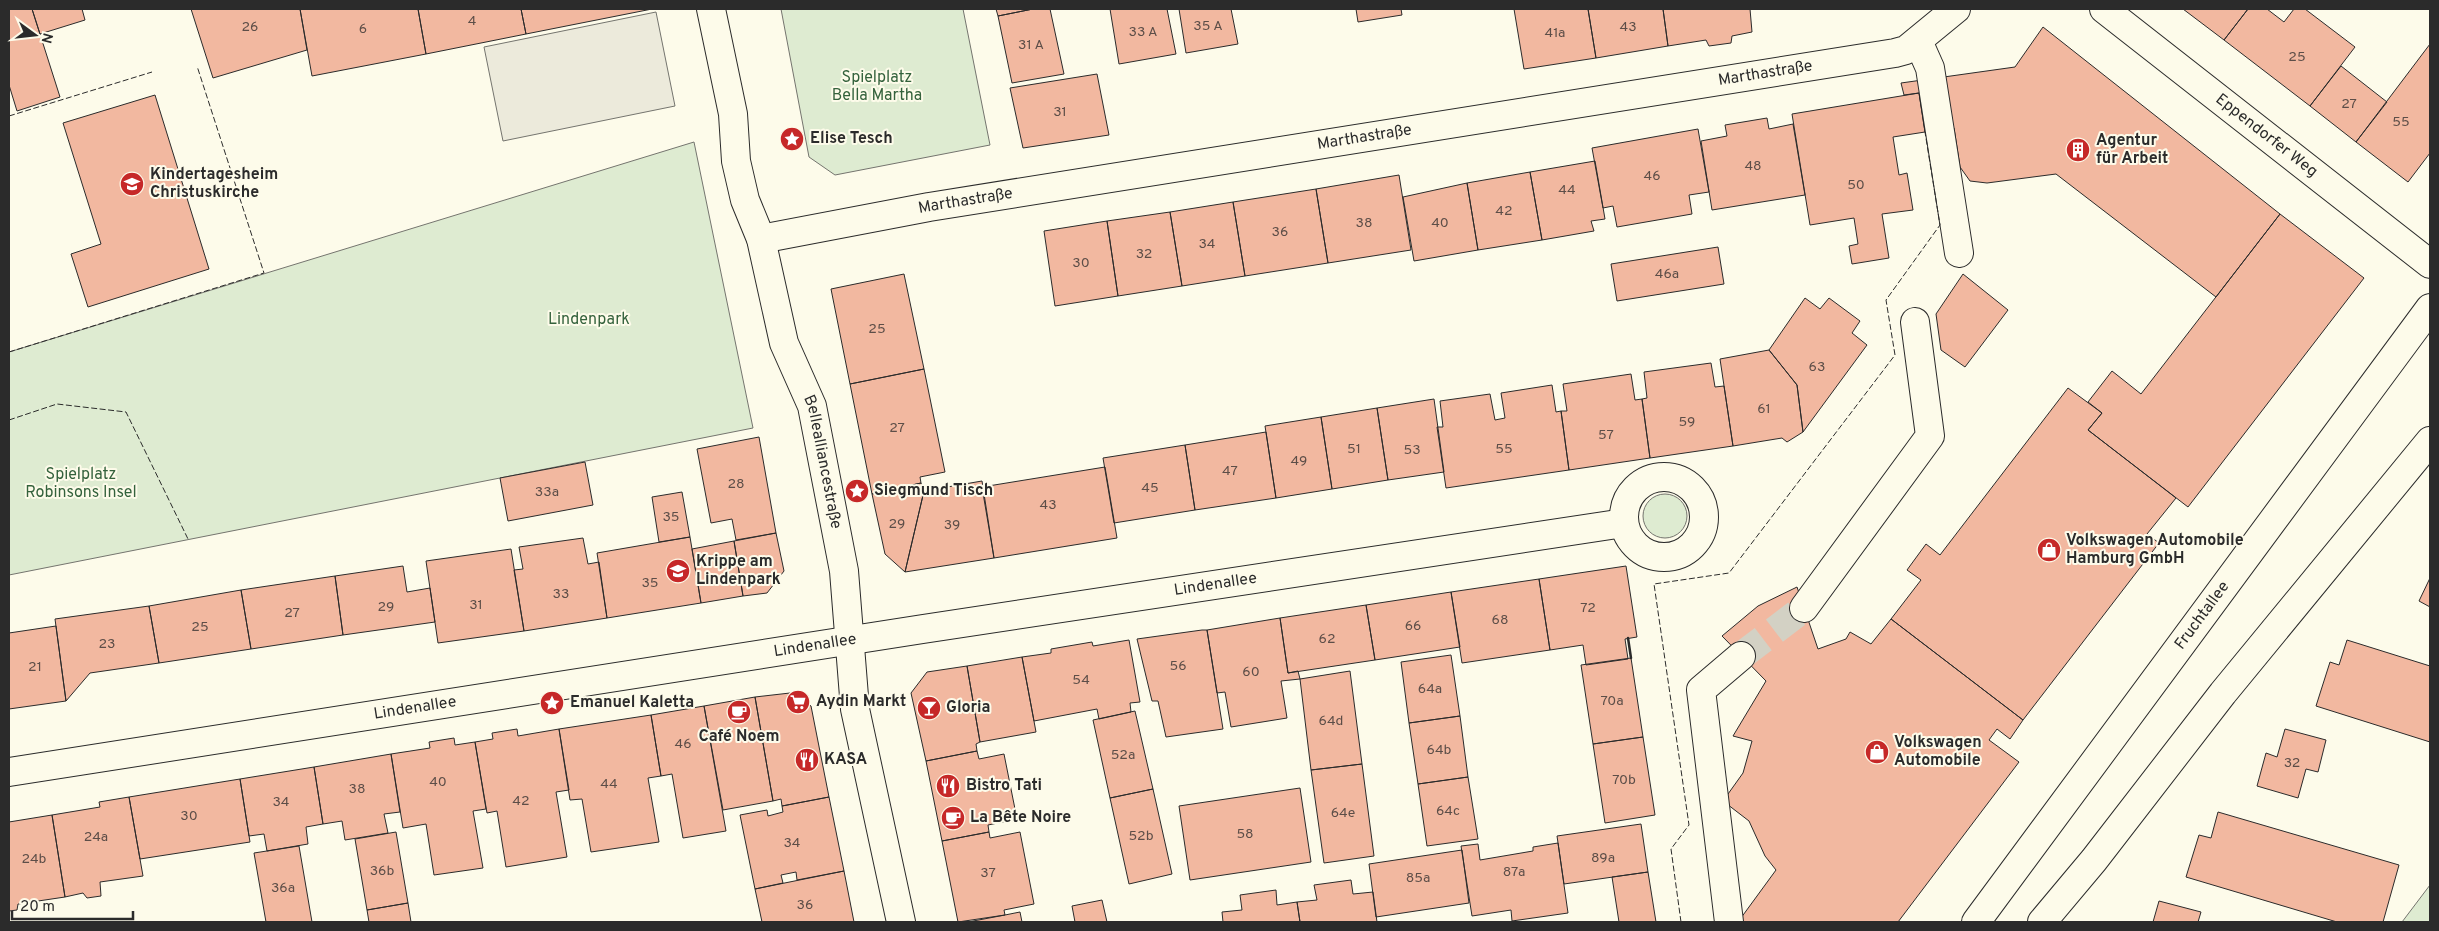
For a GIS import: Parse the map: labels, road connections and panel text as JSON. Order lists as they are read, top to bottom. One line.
{"streets":{"street":["Marthastraße","Eppendorfer Weg","Bellealliancestraße","Lindenallee","Fruchtallee"]},"crossings":[["Marthastraße","Bellealliancestraße"],["Bellealliancestraße","Lindenallee"]],"parks":["Spielplatz Bella Martha","Lindenpark","Spielplatz Robinsons Insel"],"places":{"place":["Elise Tesch","Siegmund Tisch","Emanuel Kaletta"],"building":["Agentur für Arbeit"],"school or university":["Kindertagesheim Christuskirche","Krippe am Lindenpark"],"shop":["Volkswagen Automobile Hamburg GmbH","Volkswagen Automobile"],"supermarket":["Aydin Markt"],"bar":["Gloria"],"cafe":["Café Noem","La Bête Noire"],"restaurant":["KASA","Bistro Tati"]},"house_numbers":["4","35 A","26","43","6","33 A","41a","31 A","25","27","31","55","48","46","50","44","42","38","40","36","34","32","30","46a","25","63","61","59","27","57","51","55","53","49","47","28","45","33a","43","35","29","39","35","33","31","29","72","27","68","66","25","62","23","56","21","60","54","64a","70a","64d","46","64b","52a","32","70b","40","44","38","42","34","64c","64e","30","58","52b","24a","34","89a","24b","36b","87a","37","85a","36a","36"],"scale_bar":"20 m","north":"right"}
